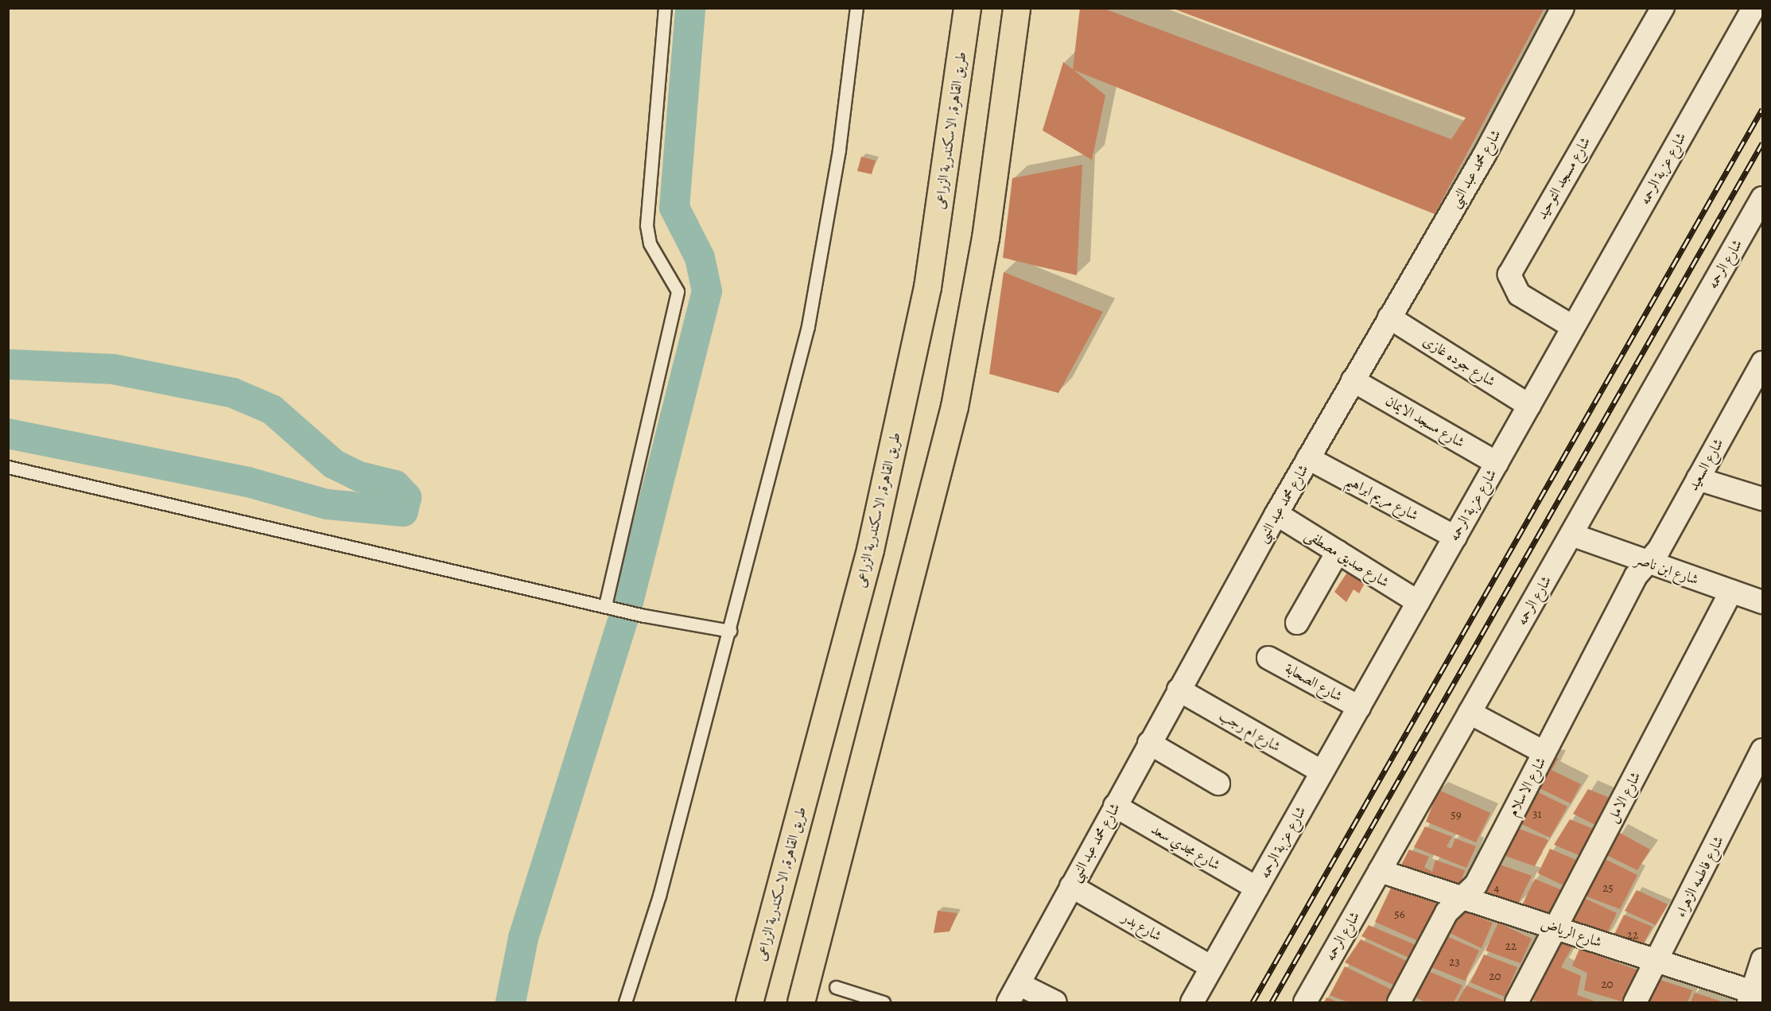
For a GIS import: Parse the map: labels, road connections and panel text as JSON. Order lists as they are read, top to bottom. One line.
{"streets":{"highway":["طريق القاهرة, الاسكندرية الزراعى"],"street":["شارع محمد عبد النبى","شارع عزبة الرحمه","شارع مسجد التوحيد","شارع الرحمه","شارع جوده غازى","شارع مسجد الايمان","شارع السعيد","شارع مريم ابراهيم","شارع صديق مصطفى","شارع ابن ناصر","شارع الصحابة","شارع ام رجب","شارع الاسلام","شارع الامل","شارع مجدي سعد","شارع فاطمه الزهراء","شارع بدر","شارع الرياض"]},"crossings":[["شارع محمد عبد النبى","شارع جوده غازى"],["شارع محمد عبد النبى","شارع مسجد الايمان"],["شارع محمد عبد النبى","شارع مريم ابراهيم"],["شارع محمد عبد النبى","شارع صديق مصطفى"],["شارع محمد عبد النبى","شارع ام رجب"],["شارع محمد عبد النبى","شارع مجدي سعد"],["شارع محمد عبد النبى","شارع بدر"],["شارع عزبة الرحمه","شارع مسجد التوحيد"],["شارع عزبة الرحمه","شارع جوده غازى"],["شارع عزبة الرحمه","شارع مسجد الايمان"],["شارع عزبة الرحمه","شارع مريم ابراهيم"],["شارع عزبة الرحمه","شارع صديق مصطفى"],["شارع عزبة الرحمه","شارع الصحابة"],["شارع عزبة الرحمه","شارع ام رجب"],["شارع عزبة الرحمه","شارع مجدي سعد"],["شارع عزبة الرحمه","شارع بدر"],["شارع الرحمه","شارع ابن ناصر"],["شارع الرحمه","شارع الرياض"],["شارع السعيد","شارع ابن ناصر"],["شارع السعيد","شارع الاسلام"],["شارع ابن ناصر","شارع الاسلام"],["شارع ابن ناصر","شارع الامل"],["شارع الاسلام","شارع الرياض"],["شارع الامل","شارع الرياض"],["شارع فاطمه الزهراء","شارع الرياض"]],"house_numbers":["31","59","4","25","56","22","22","23","20","20"]}
